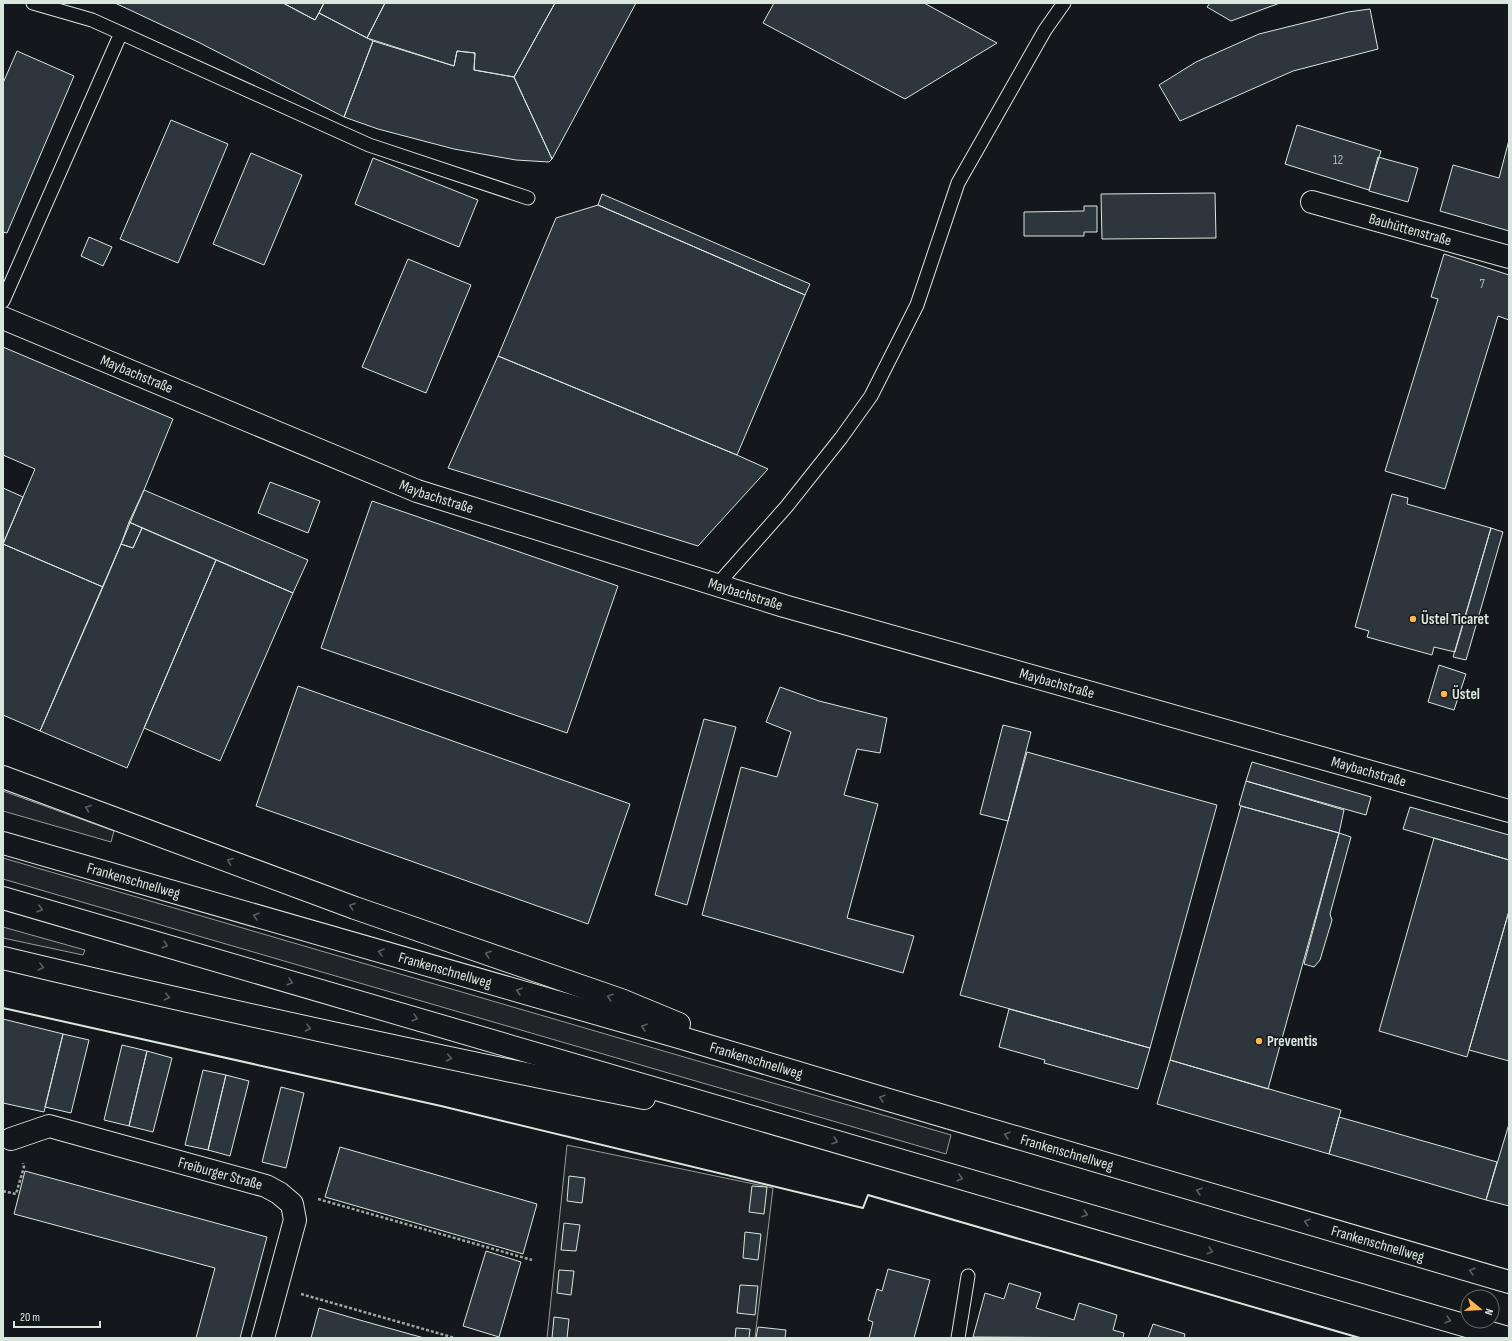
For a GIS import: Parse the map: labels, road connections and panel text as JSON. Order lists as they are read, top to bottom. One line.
{"streets":{"main road":["Bauhüttenstraße","Maybachstraße","Frankenschnellweg","Freiburger Straße"]},"places":["Üstel Ticaret","Üstel","Preventis"],"house_numbers":["12","7"],"scale_bar":"20 m","north":"right"}
